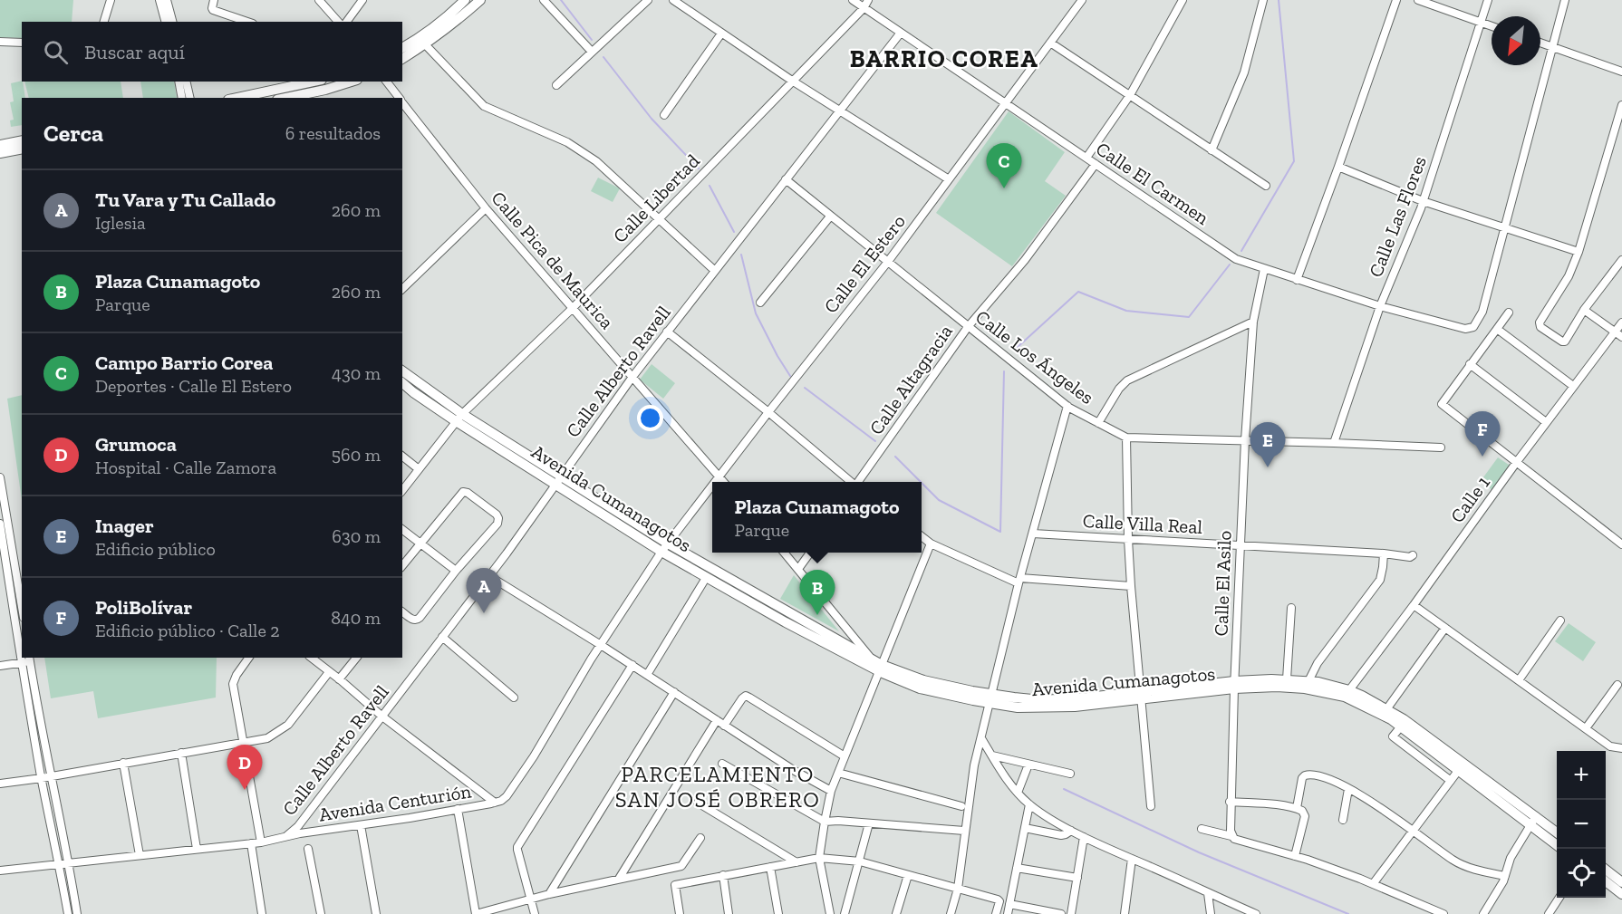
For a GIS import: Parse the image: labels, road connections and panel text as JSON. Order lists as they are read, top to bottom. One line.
{"streets":{"street":["Calle El Carmen","Calle Libertad","Calle Las Flores","Calle Pica de Maurica","Calle El Estero","Calle Los Ángeles","Calle Alberto Ravell","Calle Altagracia","Avenida Cumanagotos","Calle 1","Calle Villa Real","Calle El Asilo","Avenida Centurión"]},"crossings":[["Calle El Carmen","Calle Libertad"],["Calle El Carmen","Calle Las Flores"],["Calle El Carmen","Calle El Estero"],["Calle El Carmen","Calle Alberto Ravell"],["Calle El Carmen","Calle Altagracia"],["Calle El Carmen","Calle El Asilo"],["Calle Libertad","Calle Pica de Maurica"],["Calle Libertad","Avenida Cumanagotos"],["Calle Las Flores","Calle Los Ángeles"],["Calle Pica de Maurica","Calle El Estero"],["Calle Pica de Maurica","Calle Alberto Ravell"],["Calle El Estero","Calle Los Ángeles"],["Calle El Estero","Avenida Cumanagotos"],["Calle El Estero","Avenida Centurión"],["Calle Los Ángeles","Calle Alberto Ravell"],["Calle Los Ángeles","Calle Altagracia"],["Calle Los Ángeles","Calle El Asilo"],["Calle Alberto Ravell","Avenida Cumanagotos"],["Calle Alberto Ravell","Avenida Centurión"],["Avenida Cumanagotos","Calle 1"],["Avenida Cumanagotos","Calle El Asilo"],["Avenida Cumanagotos","Avenida Centurión"],["Calle Villa Real","Calle El Asilo"]],"districts":["BARRIO COREA","PARCELAMIENTO SAN JOSÉ OBRERO"],"north":"bottom left","page":{"search":"Buscar aquí","heading":["Cerca","6 resultados"],"pins":["C","F","E","A","B","D"],"list":[{"mark":"A","name":"Tu Vara y Tu Callado","note":"Iglesia","value":"260 m"},{"mark":"B","name":"Plaza Cunamagoto","note":"Parque","value":"260 m"},{"mark":"C","name":"Campo Barrio Corea","note":"Deportes · Calle El Estero","value":"430 m"},{"mark":"D","name":"Grumoca","note":"Hospital · Calle Zamora","value":"560 m"},{"mark":"E","name":"Inager","note":"Edificio público","value":"630 m"},{"mark":"F","name":"PoliBolívar","note":"Edificio público · Calle 2","value":"840 m"}],"popup":["Plaza Cunamagoto","Parque"],"map_buttons":["+","−"]}}
